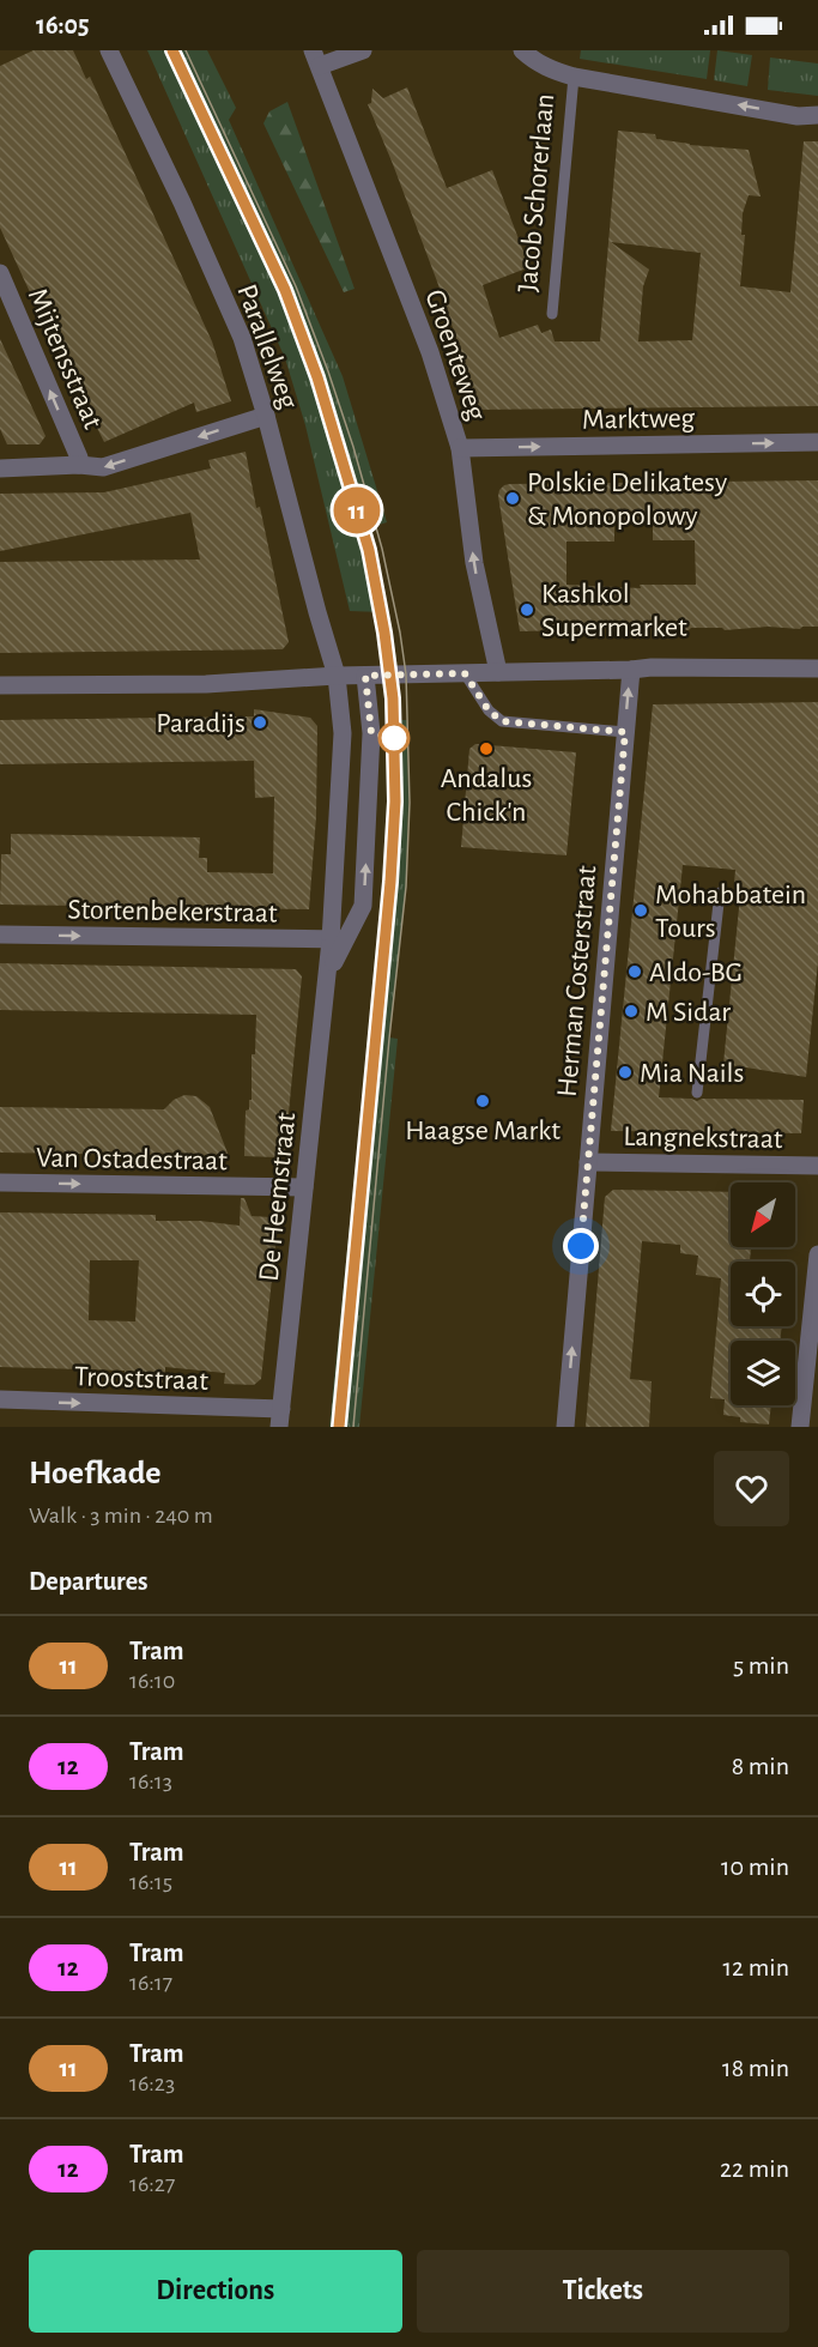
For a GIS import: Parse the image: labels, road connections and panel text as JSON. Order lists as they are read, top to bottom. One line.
{"streets":{"street":["Jacob Schorerlaan","Parallelweg","Groenteweg","Mijtensstraat","Marktweg","Stortenbekerstraat","Herman Costerstraat","Langnekstraat","Van Ostadestraat","De Heemstraat","Trooststraat"]},"crossings":[["Parallelweg","De Heemstraat"],["Groenteweg","Marktweg"],["Stortenbekerstraat","De Heemstraat"],["Herman Costerstraat","Langnekstraat"],["Van Ostadestraat","De Heemstraat"],["De Heemstraat","Trooststraat"]],"one_way":["Jacob Schorerlaan","Mijtensstraat","Marktweg","Stortenbekerstraat","Herman Costerstraat","Van Ostadestraat","Trooststraat"],"places":["Polskie Delikatesy & Monopolowy","Kashkol Supermarket","Paradijs","Andalus Chick'n","Mohabbatein Tours","Aldo-BG","M Sidar","Mia Nails","Haagse Markt"],"lines":["tram line 11"],"north":"bottom left","page":{"status":"16:05","on_map":"11","heading":[["Hoefkade","Walk · 3 min · 240 m"],"Departures"],"list":[{"mark":"11","name":"Tram","note":"16:10","value":"5 min"},{"mark":"12","name":"Tram","note":"16:13","value":"8 min"},{"mark":"11","name":"Tram","note":"16:15","value":"10 min"},{"mark":"12","name":"Tram","note":"16:17","value":"12 min"},{"mark":"11","name":"Tram","note":"16:23","value":"18 min"},{"mark":"12","name":"Tram","note":"16:27","value":"22 min"}],"buttons":["Directions","Tickets"]}}
